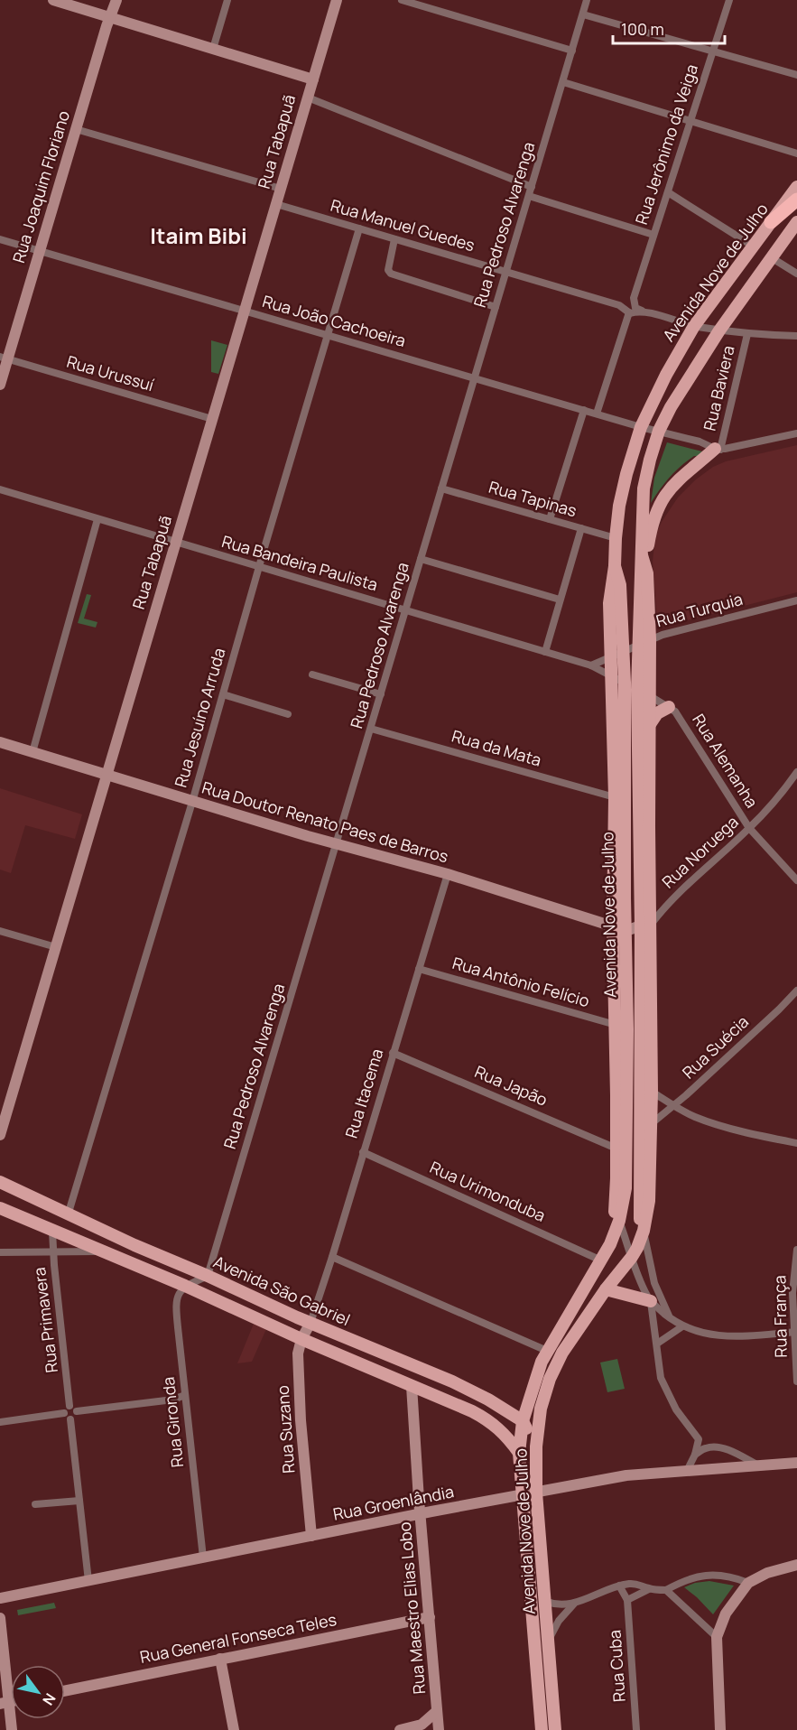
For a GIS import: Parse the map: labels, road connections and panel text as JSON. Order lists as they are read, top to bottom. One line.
{"streets":{"main road":["Avenida Nove de Julho","Avenida São Gabriel"],"street":["Rua Tabapuã","Rua Jerônimo da Veiga","Rua Joaquim Floriano","Rua Pedroso Alvarenga","Rua Manuel Guedes","Rua João Cachoeira","Rua Urussuí","Rua Baviera","Rua Tapinas","Rua Bandeira Paulista","Rua Turquia","Rua Jesuíno Arruda","Rua da Mata","Rua Alemanha","Rua Doutor Renato Paes de Barros","Rua Noruega","Rua Antônio Felício","Rua Suécia","Rua Japão","Rua Itacema","Rua Urimonduba","Rua França","Rua Primavera","Rua Gironda","Rua Suzano","Rua Groenlândia","Rua Maestro Elias Lobo","Rua General Fonseca Teles","Rua Cuba"]},"crossings":[["Rua Tabapuã","Rua Manuel Guedes"],["Rua Tabapuã","Rua João Cachoeira"],["Rua Tabapuã","Rua Urussuí"],["Rua Tabapuã","Rua Bandeira Paulista"],["Rua Tabapuã","Rua Doutor Renato Paes de Barros"],["Rua Jerônimo da Veiga","Rua Manuel Guedes"],["Rua Jerônimo da Veiga","Rua João Cachoeira"],["Rua Joaquim Floriano","Rua João Cachoeira"],["Rua Joaquim Floriano","Rua Urussuí"],["Rua Pedroso Alvarenga","Rua Manuel Guedes"],["Rua Pedroso Alvarenga","Rua João Cachoeira"],["Rua Pedroso Alvarenga","Rua Tapinas"],["Rua Pedroso Alvarenga","Rua Bandeira Paulista"],["Rua Pedroso Alvarenga","Rua da Mata"],["Rua Pedroso Alvarenga","Rua Doutor Renato Paes de Barros"],["Rua Pedroso Alvarenga","Avenida São Gabriel"],["Rua Manuel Guedes","Avenida Nove de Julho"],["Rua Manuel Guedes","Rua Baviera"],["Rua Manuel Guedes","Rua Jesuíno Arruda"],["Avenida Nove de Julho","Rua João Cachoeira"],["Avenida Nove de Julho","Rua Tapinas"],["Avenida Nove de Julho","Rua Bandeira Paulista"],["Avenida Nove de Julho","Rua Turquia"],["Avenida Nove de Julho","Rua da Mata"],["Avenida Nove de Julho","Rua Alemanha"],["Avenida Nove de Julho","Rua Doutor Renato Paes de Barros"],["Avenida Nove de Julho","Rua Noruega"],["Avenida Nove de Julho","Rua Antônio Felício"],["Avenida Nove de Julho","Rua Suécia"],["Avenida Nove de Julho","Rua Japão"],["Avenida Nove de Julho","Rua Urimonduba"],["Avenida Nove de Julho","Avenida São Gabriel"],["Avenida Nove de Julho","Rua Groenlândia"],["Rua João Cachoeira","Rua Baviera"],["Rua João Cachoeira","Rua Jesuíno Arruda"],["Rua Bandeira Paulista","Rua Jesuíno Arruda"],["Rua Bandeira Paulista","Rua Alemanha"],["Rua Jesuíno Arruda","Rua Doutor Renato Paes de Barros"],["Rua Jesuíno Arruda","Avenida São Gabriel"],["Rua Alemanha","Rua Noruega"],["Rua Doutor Renato Paes de Barros","Rua Itacema"],["Rua Antônio Felício","Rua Itacema"],["Rua Japão","Rua Itacema"],["Rua Itacema","Rua Urimonduba"],["Rua Itacema","Avenida São Gabriel"],["Rua Itacema","Rua Suzano"],["Avenida São Gabriel","Rua Suzano"],["Rua Gironda","Rua Groenlândia"],["Rua Suzano","Rua Groenlândia"],["Rua Groenlândia","Rua Maestro Elias Lobo"],["Rua Maestro Elias Lobo","Rua General Fonseca Teles"]],"districts":["Itaim Bibi"],"scale_bar":"100 m","north":"bottom right"}
